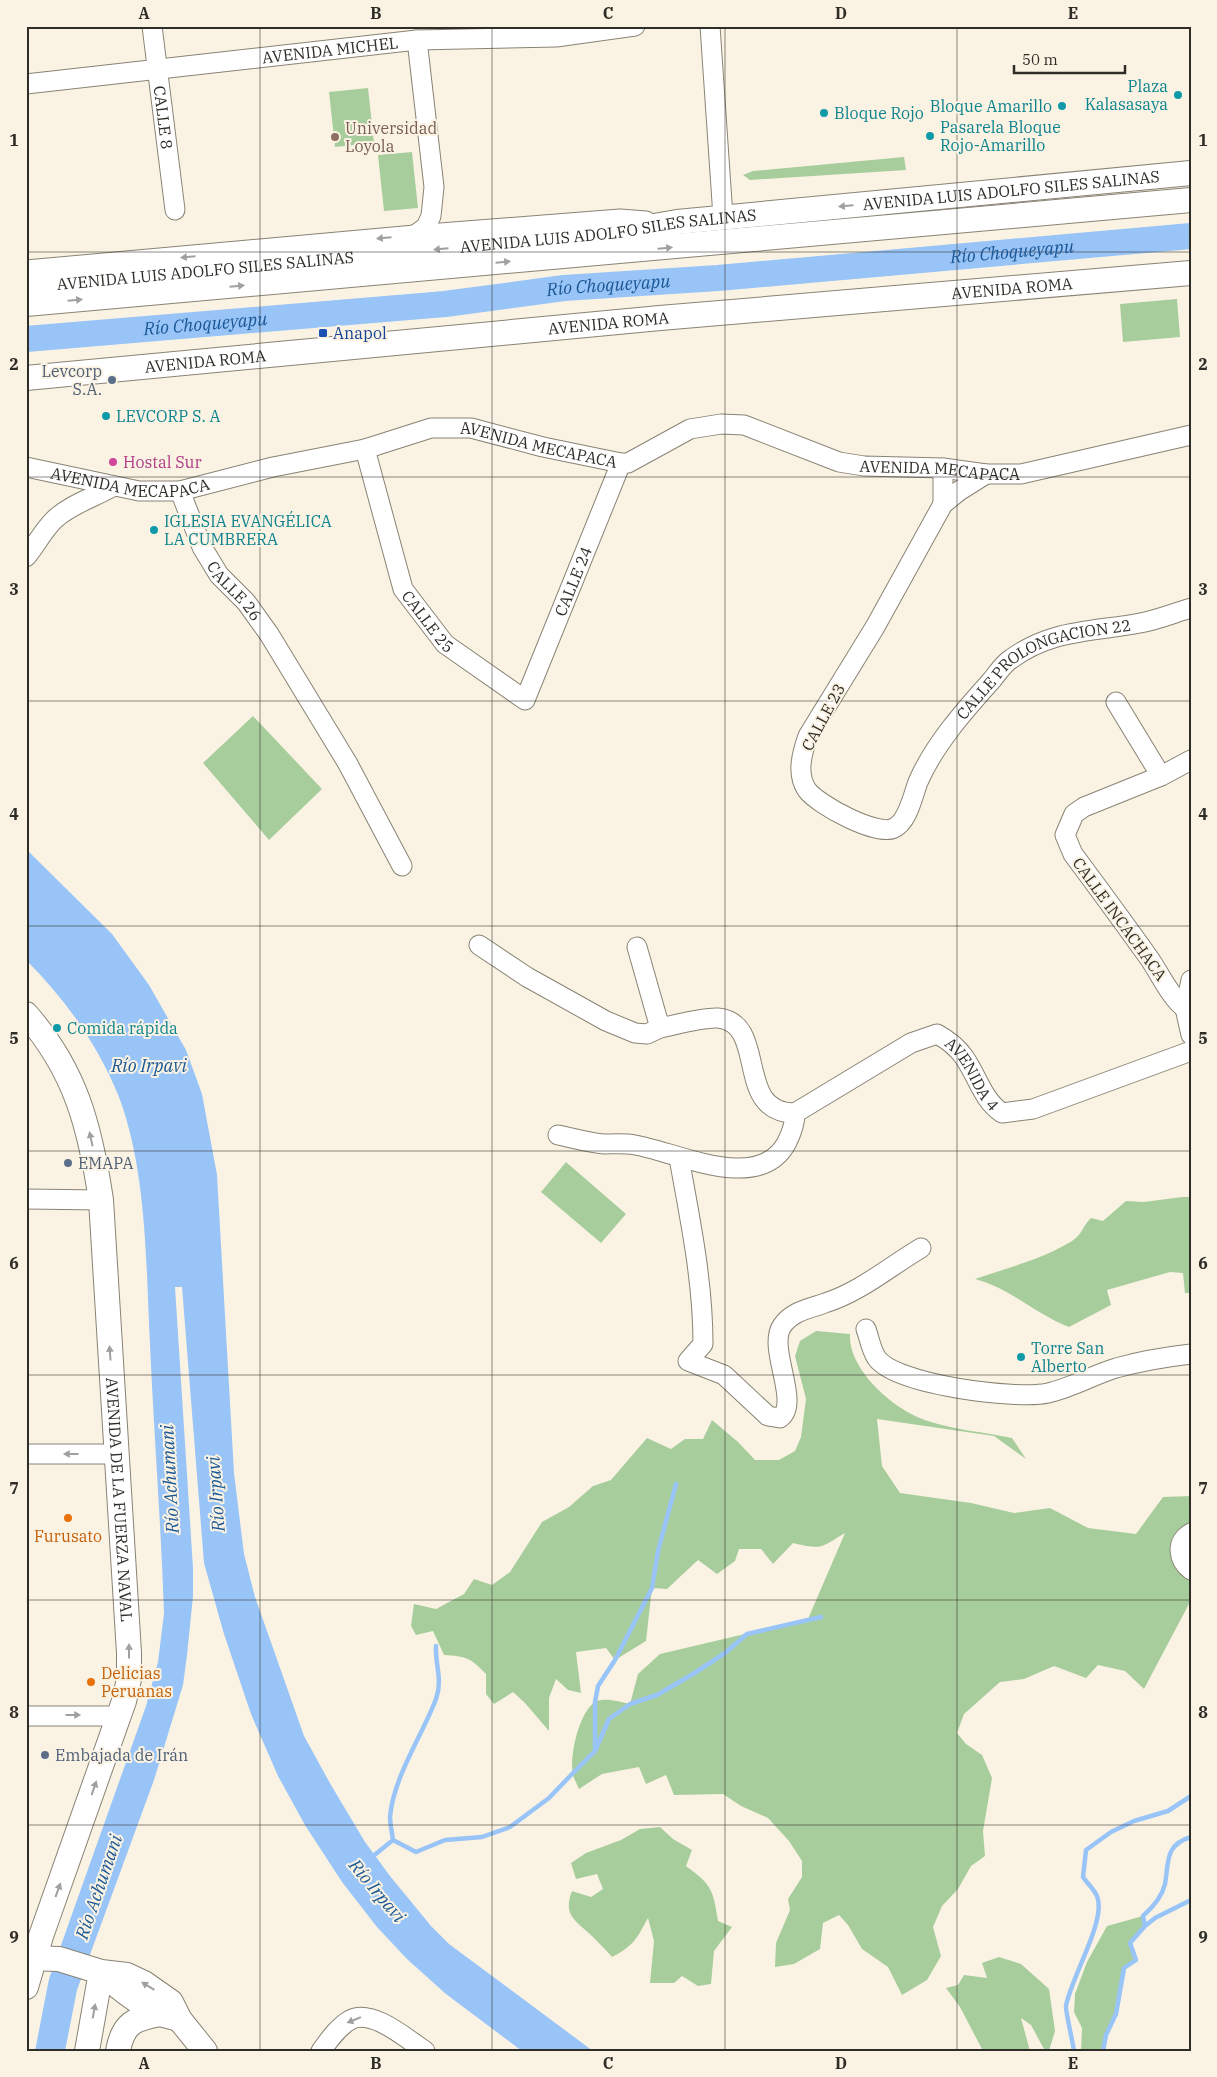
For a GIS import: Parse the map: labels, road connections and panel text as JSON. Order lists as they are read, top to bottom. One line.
{"streets":{"main road":["AVENIDA LUIS ADOLFO SILES SALINAS","AVENIDA ROMA","AVENIDA DE LA FUERZA NAVAL"],"street":["AVENIDA MICHEL","CALLE 8","AVENIDA MECAPACA","CALLE 24","CALLE 26","CALLE 25","CALLE PROLONGACION 22","CALLE 23","CALLE INCACHACA","AVENIDA 4"]},"crossings":[["AVENIDA MICHEL","CALLE 8"],["AVENIDA MECAPACA","CALLE 24"],["AVENIDA MECAPACA","CALLE 26"],["AVENIDA MECAPACA","CALLE 25"],["AVENIDA MECAPACA","CALLE 23"],["CALLE 24","CALLE 25"],["CALLE PROLONGACION 22","CALLE 23"]],"one_way":["AVENIDA DE LA FUERZA NAVAL"],"water":["Río Choqueyapu","Río Irpavi","Río Achumani"],"places":{"other":["Plaza Kalasasaya","Bloque Amarillo","Bloque Rojo","Pasarela Bloque Rojo-Amarillo","Universidad Loyola","Levcorp S.A.","LEVCORP S. A","Hostal Sur","IGLESIA EVANGÉLICA LA CUMBRERA","Comida rápida","EMAPA","Torre San Alberto","Furusato","Delicias Peruanas","Embajada de Irán"],"transit":["Anapol"]},"scale_bar":"50 m","grid":{"columns":["A","B","C","D","E"],"rows":["1","2","3","4","5","6","7","8","9"]}}
